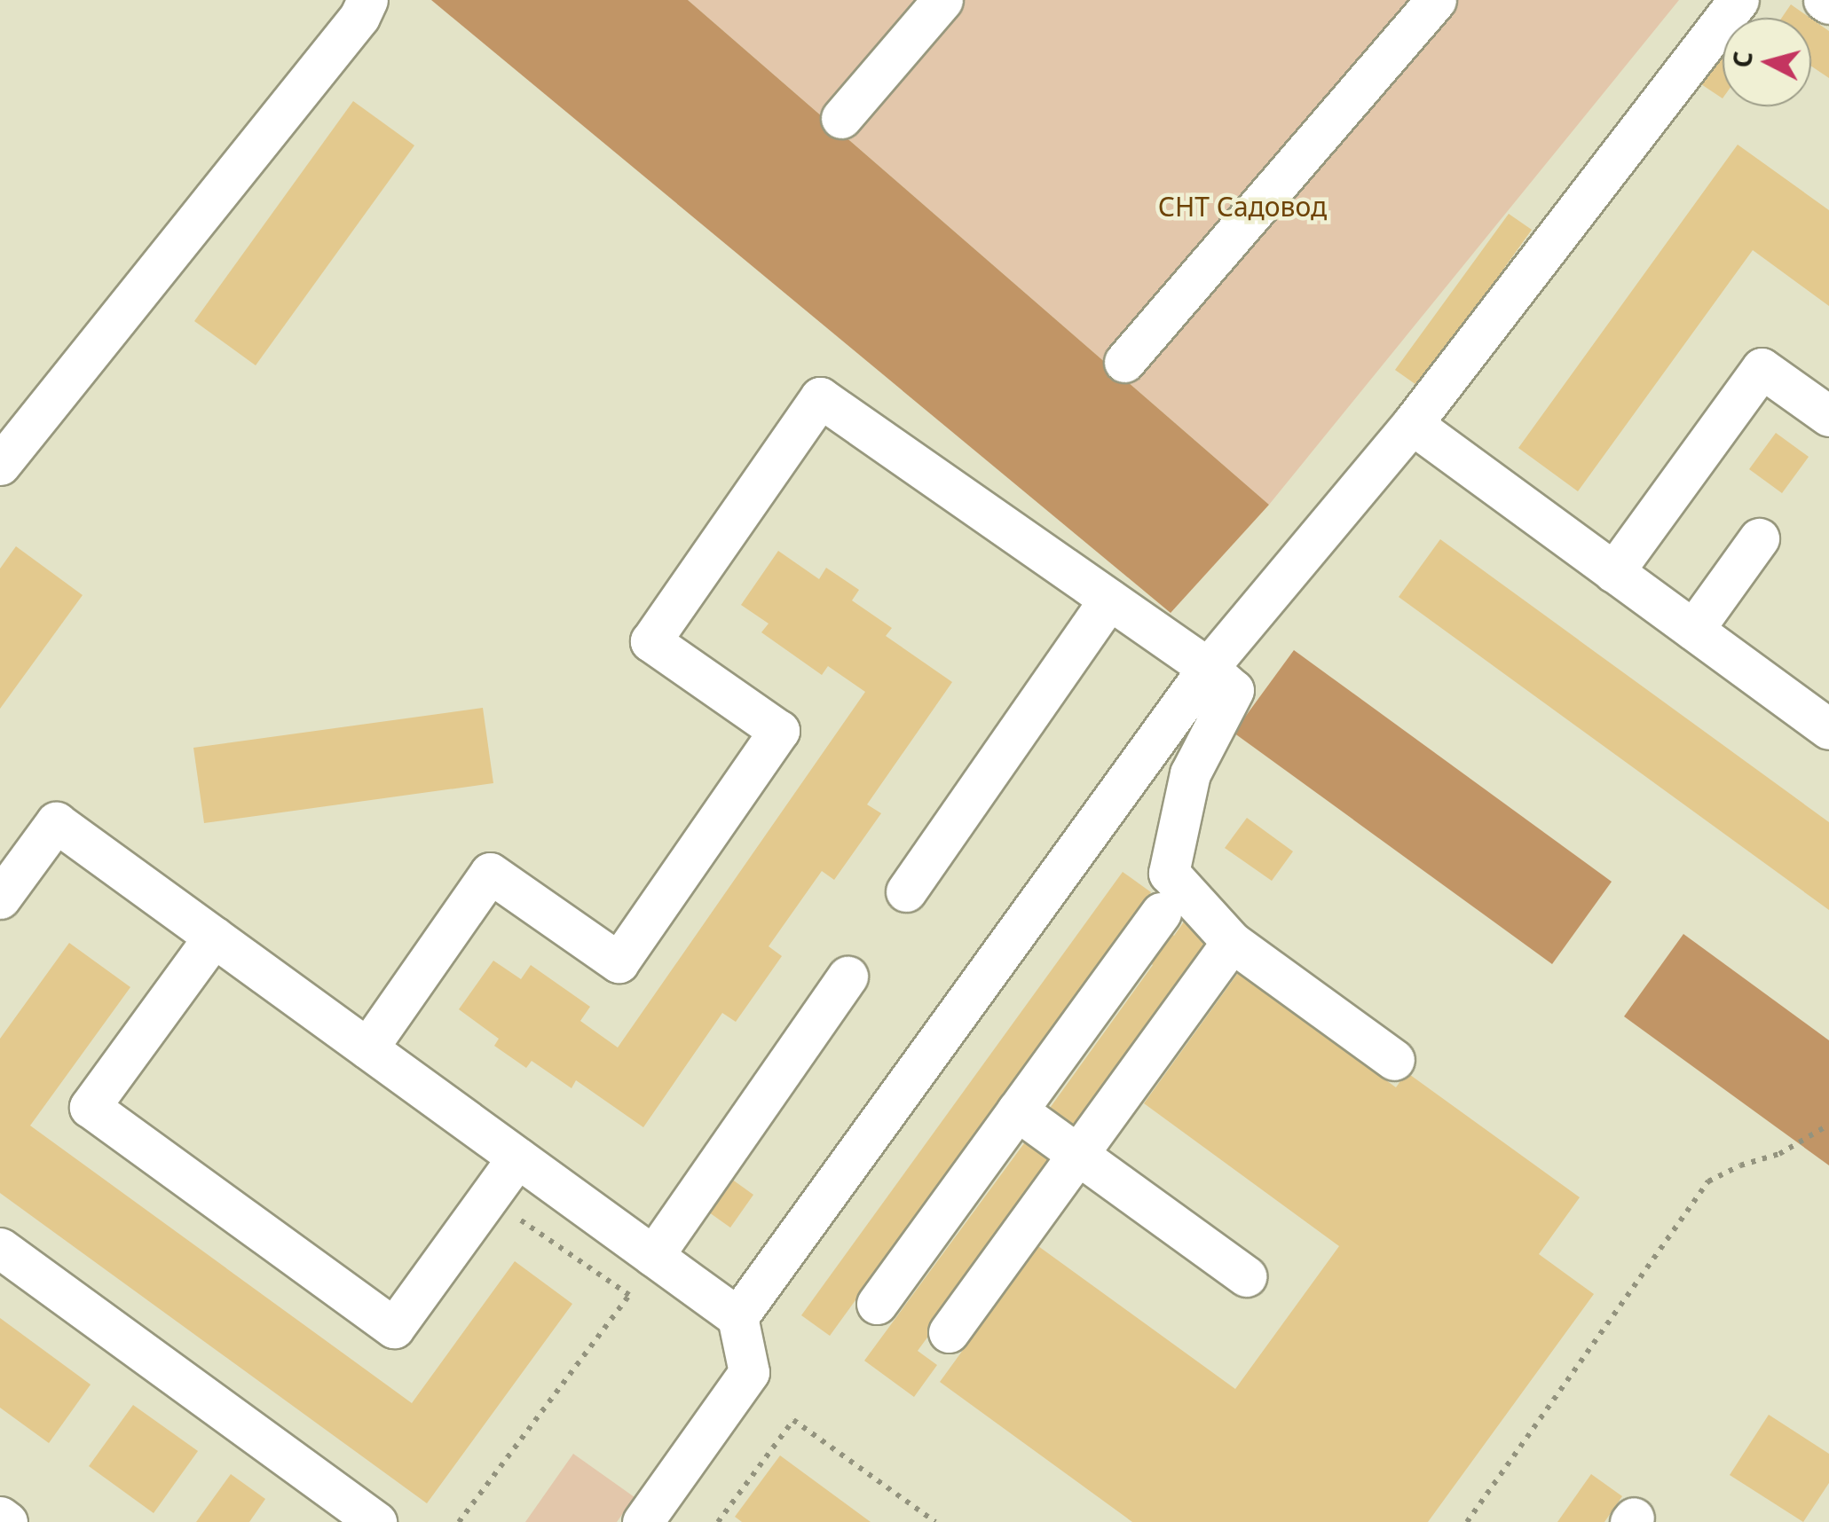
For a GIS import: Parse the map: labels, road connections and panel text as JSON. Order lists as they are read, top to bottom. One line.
{"parks":["СНТ Садовод"],"north":"left"}
